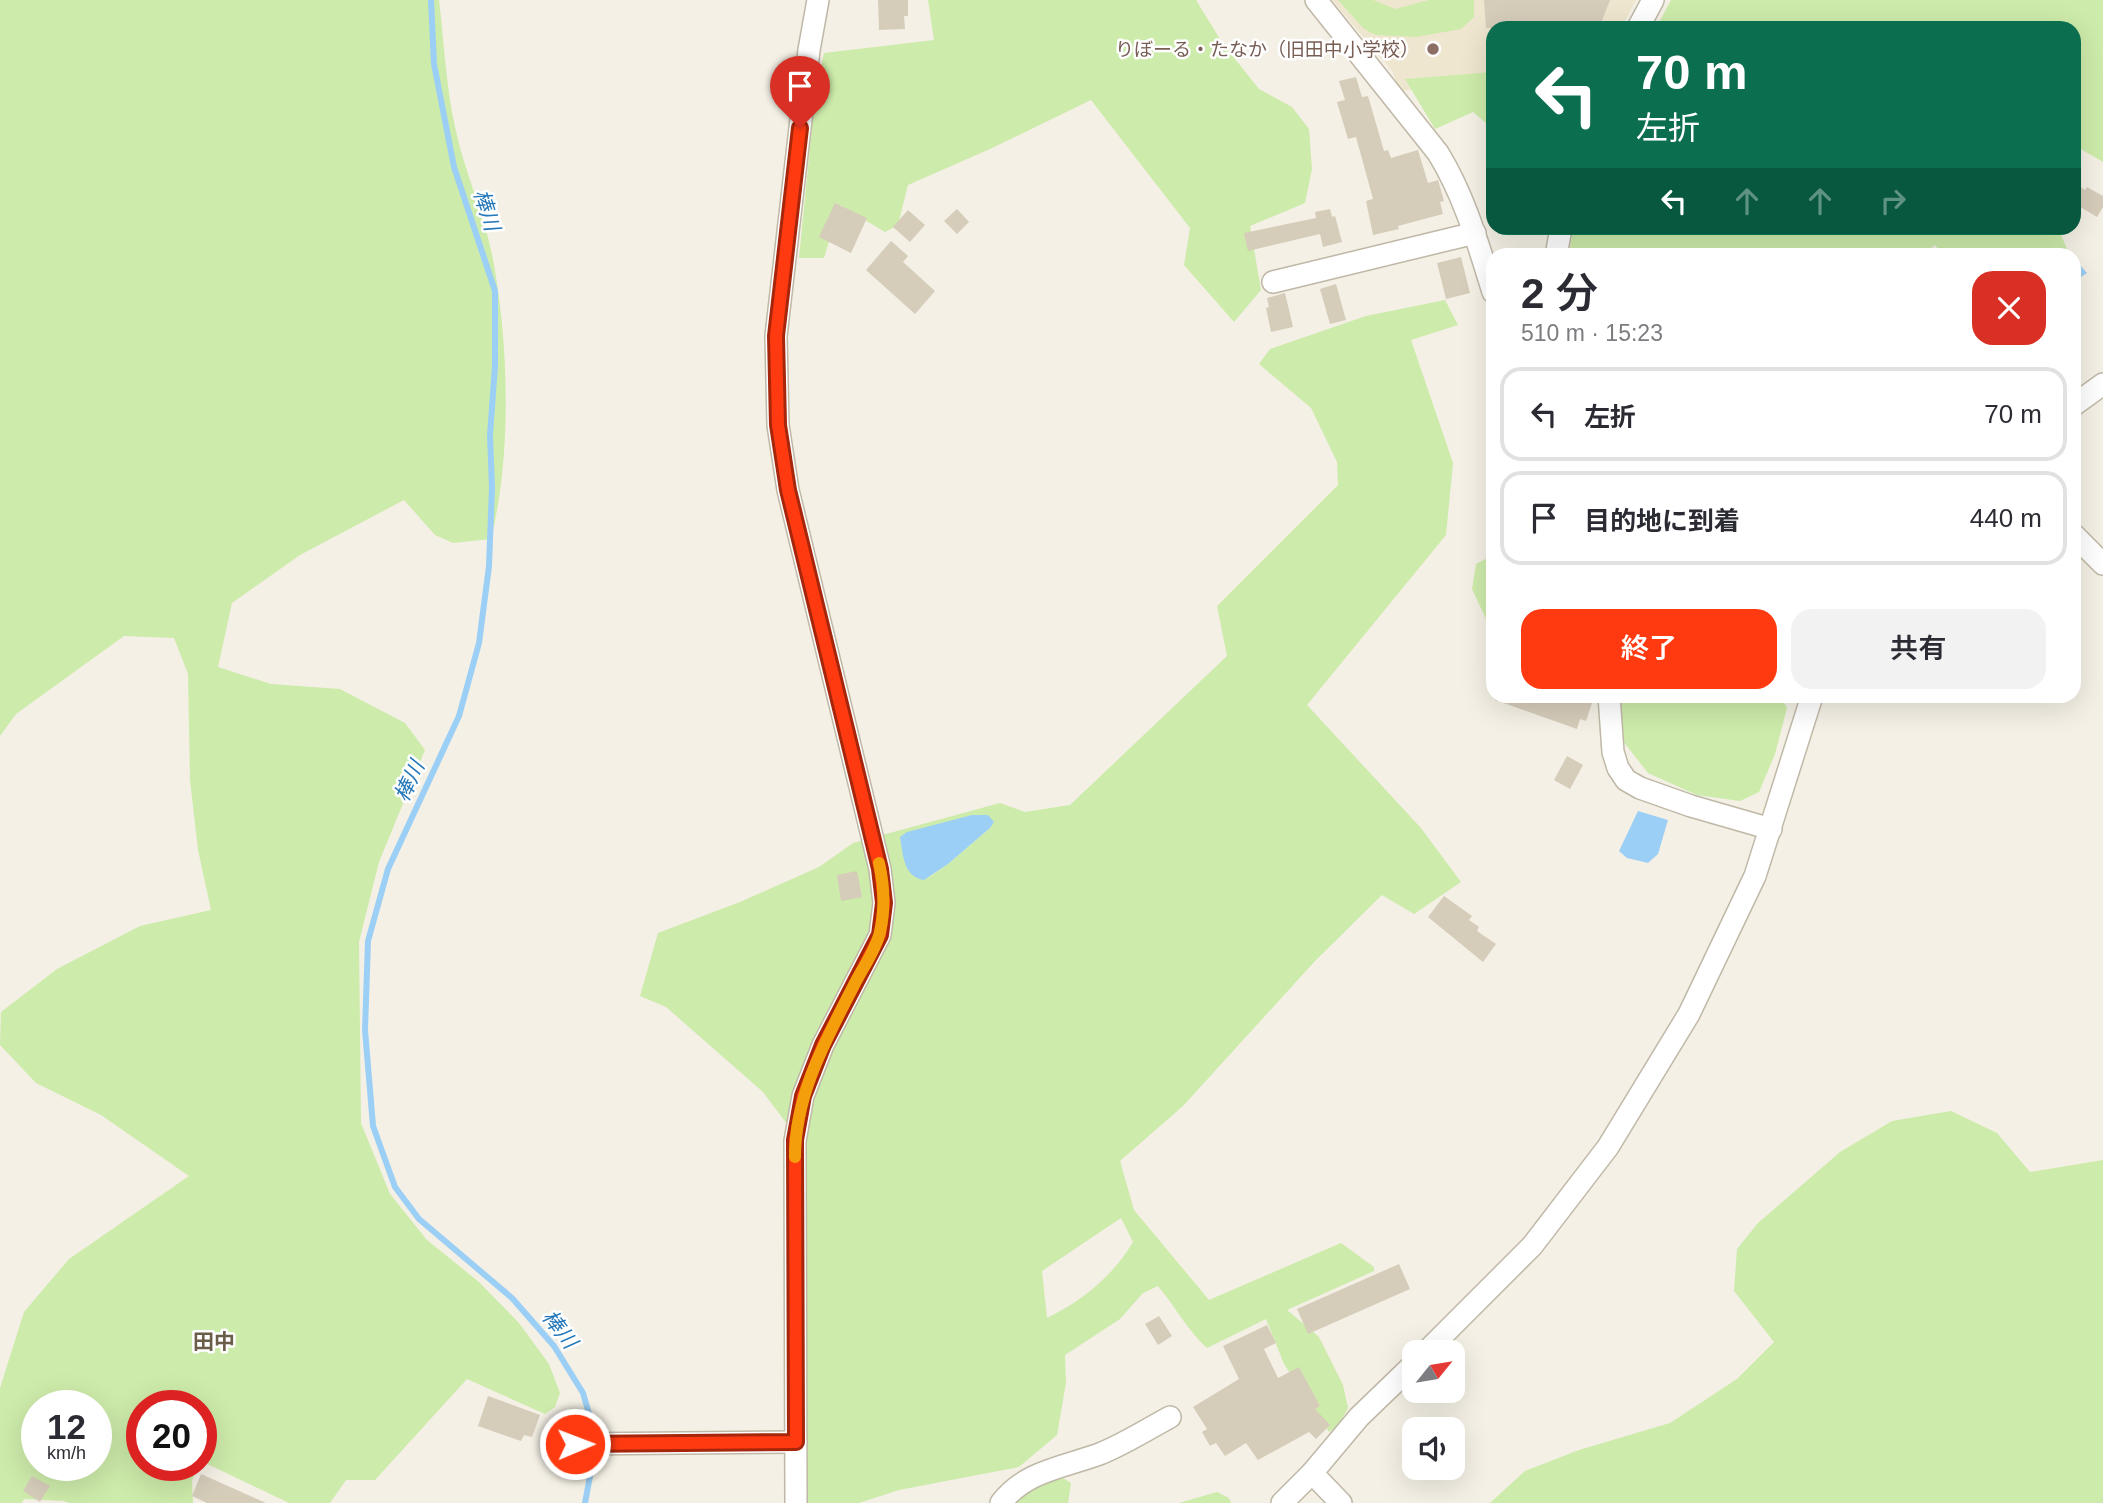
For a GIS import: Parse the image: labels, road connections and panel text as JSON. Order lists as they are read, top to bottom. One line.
{"districts":["田中"],"water":["棒川"],"places":["りぼーる・たなか（旧田中小学校）"],"north":"top right","page":{"turn":["70 m","左折"],"heading":["2 分","510 m · 15:23"],"list":[{"name":"左折","value":"70 m"},{"name":"目的地に到着","value":"440 m"}],"buttons":["終了","共有"],"speed":"12 km/h","limit":"20"}}
